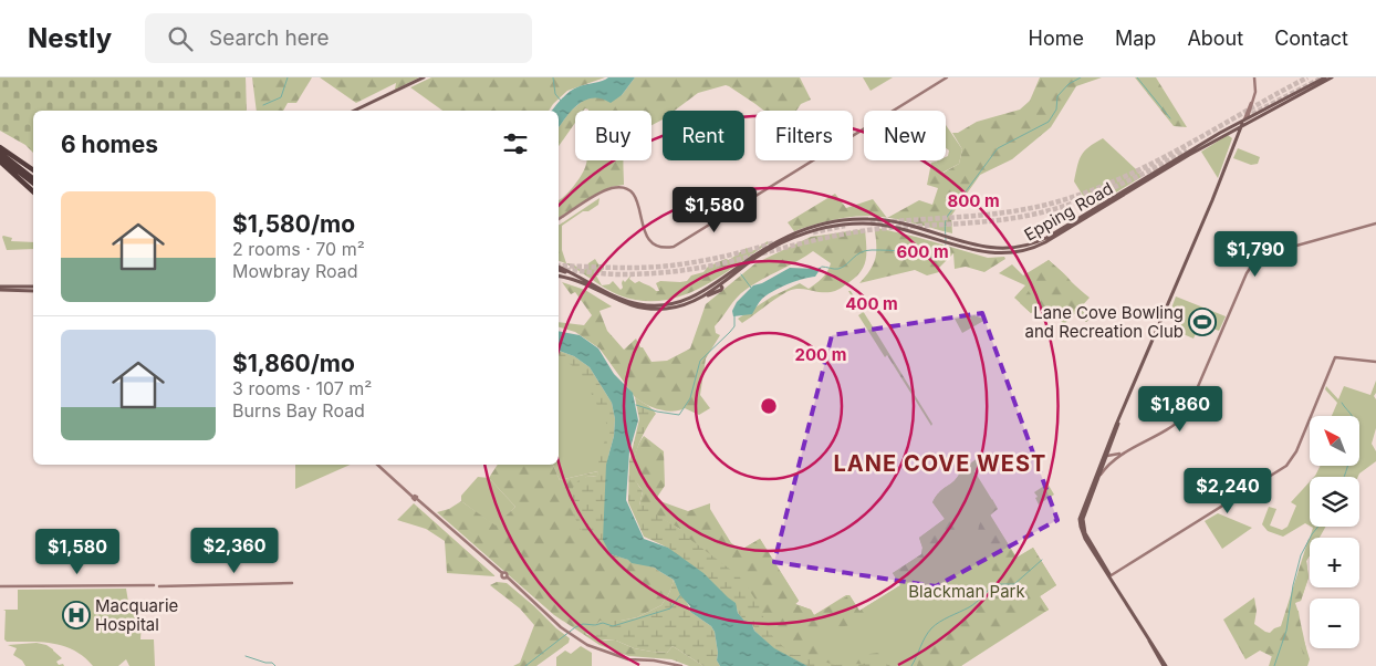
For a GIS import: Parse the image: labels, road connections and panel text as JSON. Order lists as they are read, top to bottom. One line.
{"streets":{"main road":["Epping Road"]},"districts":["LANE COVE WEST"],"parks":["Blackman Park"],"places":{"sports":["Lane Cove Bowling and Recreation Club"],"hospital":["Macquarie Hospital"]},"north":"top left","page":{"header":"Nestly","search":"Search here","nav":["Home","Map","About","Contact"],"chip":["Buy","Rent","Filters","New"],"heading":"6 homes","list":[{"name":"$1,580/mo","note":"2 rooms · 70 m² · Mowbray Road"},{"name":"$1,860/mo","note":"3 rooms · 107 m² · Burns Bay Road"}],"price":["$1,580","$1,790","$1,860","$2,240","$2,360","$1,580"],"map_buttons":["+","−"]},"rings":["800 m","600 m","400 m","200 m"]}
